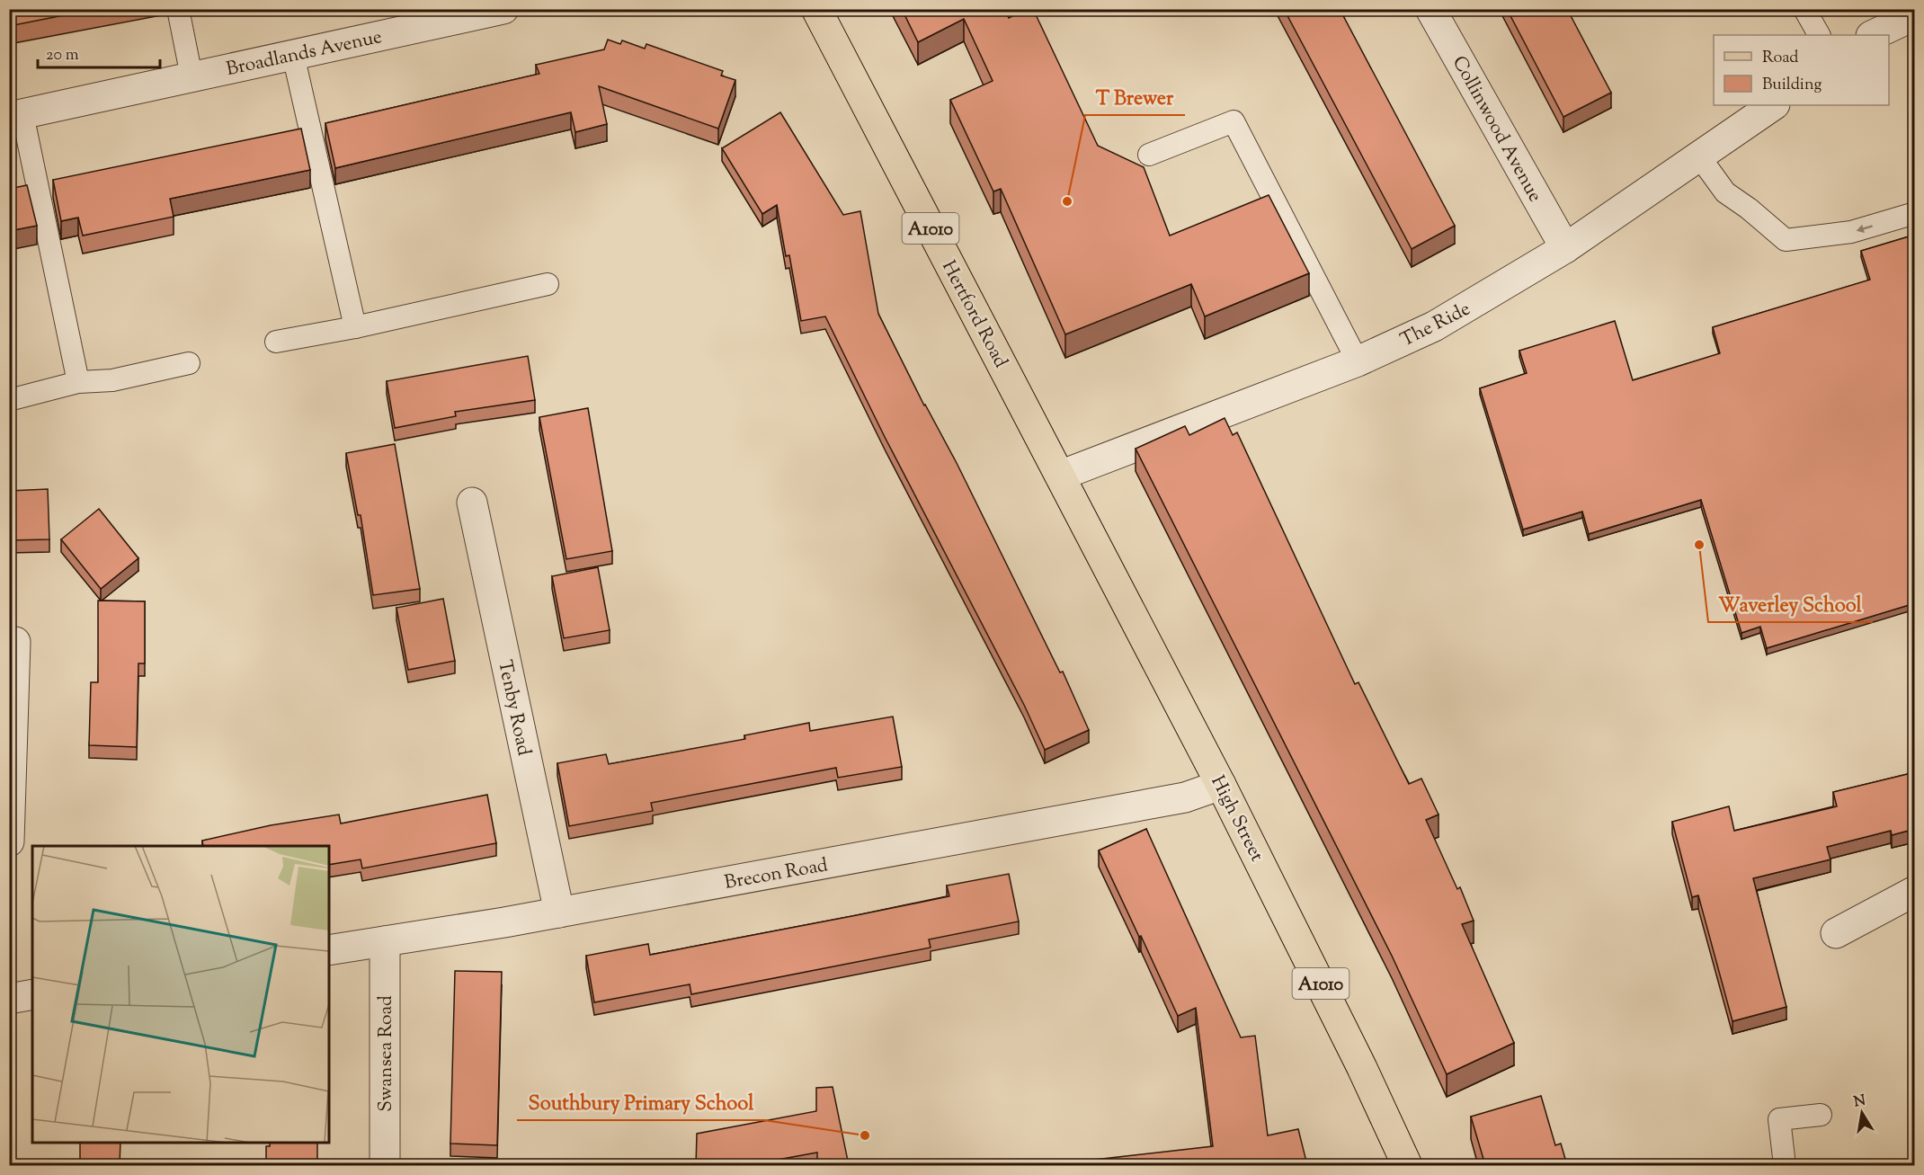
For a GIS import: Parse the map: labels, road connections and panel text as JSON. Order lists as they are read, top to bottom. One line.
{"streets":{"main road":["A1010","Hertford Road","High Street"],"street":["Broadlands Avenue","Collinwood Avenue","The Ride","Tenby Road","Brecon Road","Swansea Road"]},"crossings":[["Collinwood Avenue","The Ride"],["Hertford Road","The Ride"],["Hertford Road","High Street"],["The Ride","High Street"],["Tenby Road","Brecon Road"],["High Street","Brecon Road"],["Brecon Road","Swansea Road"]],"places":["T Brewer","Waverley School","Southbury Primary School"],"legend":["Road","Building"],"scale_bar":"20 m","north":"top"}
